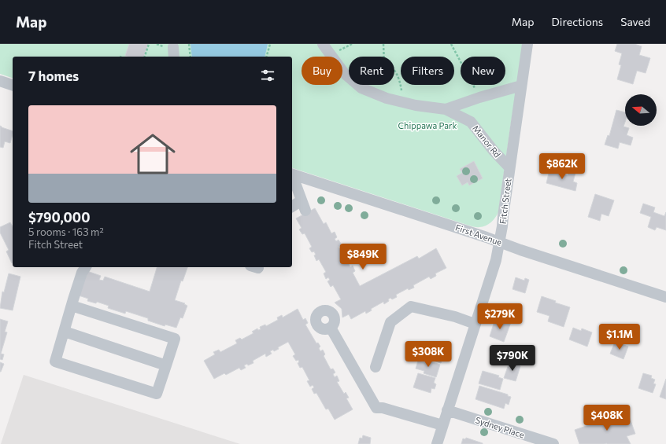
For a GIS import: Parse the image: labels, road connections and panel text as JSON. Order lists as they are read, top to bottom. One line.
{"streets":{"street":["Manor Rd","Fitch Street","First Avenue","Sydney Place"]},"crossings":[["Manor Rd","Fitch Street"],["Fitch Street","First Avenue"],["Fitch Street","Sydney Place"]],"parks":["Chippawa Park"],"north":"left","page":{"header":"Map","nav":["Map","Directions","Saved"],"chip":["Buy","Rent","Filters","New"],"heading":"7 homes","list":[{"name":"$790,000","note":"5 rooms · 163 m² · Fitch Street"}],"price":["$862K","$849K","$279K","$1.1M","$308K","$790K","$408K"]}}
